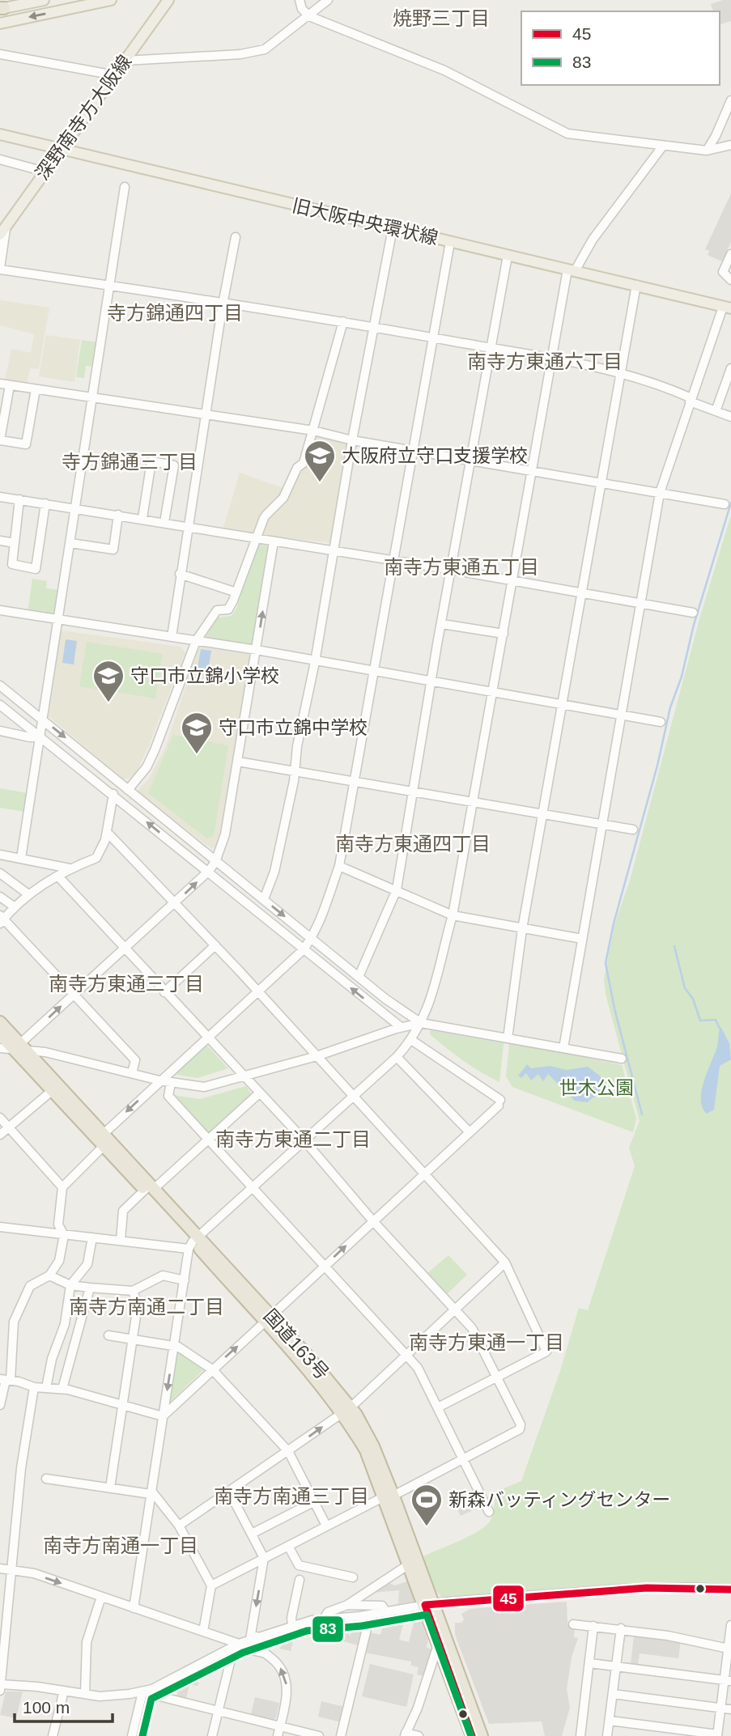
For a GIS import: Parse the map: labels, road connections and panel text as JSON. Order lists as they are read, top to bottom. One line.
{"streets":{"highway":["国道163号"],"main road":["深野南寺方大阪線","旧大阪中央環状線"]},"crossings":[["深野南寺方大阪線","旧大阪中央環状線"]],"districts":["焼野三丁目","寺方錦通四丁目","南寺方東通六丁目","寺方錦通三丁目","南寺方東通五丁目","南寺方東通四丁目","南寺方東通三丁目","南寺方東通二丁目","南寺方南通二丁目","南寺方東通一丁目","南寺方南通三丁目","南寺方南通一丁目"],"parks":["世木公園"],"places":{"school or university":["大阪府立守口支援学校","守口市立錦小学校","守口市立錦中学校"],"sports":["新森バッティングセンター"]},"lines":["transit line 45","transit line 83"],"legend":["45","83"],"scale_bar":"100 m"}
